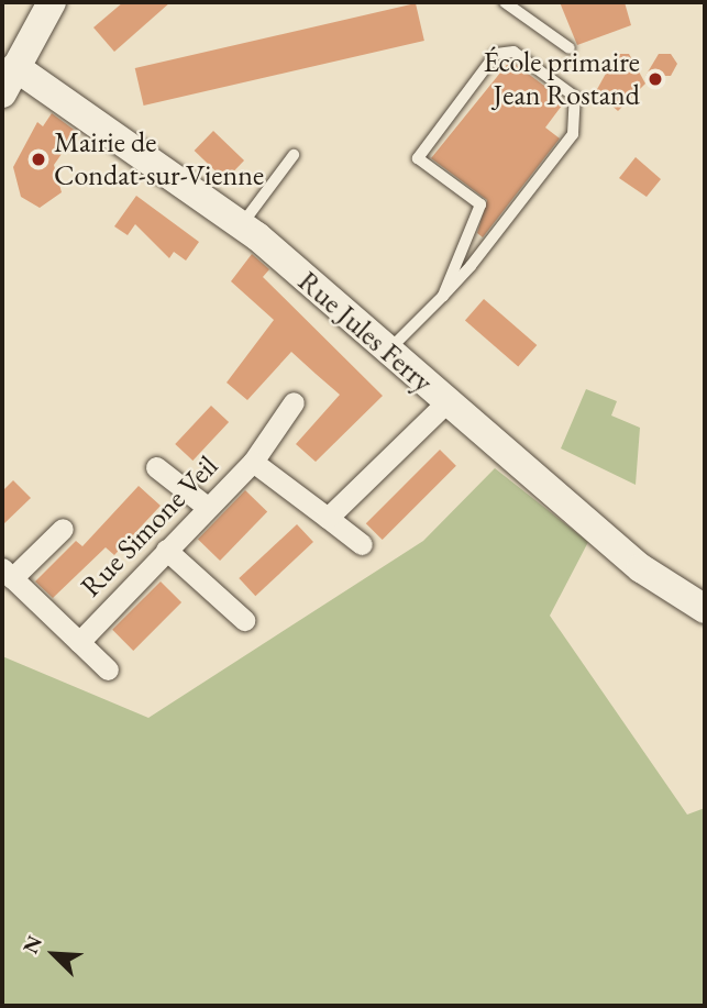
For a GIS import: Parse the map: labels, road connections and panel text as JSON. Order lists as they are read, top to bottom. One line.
{"streets":{"main road":["Rue Jules Ferry"],"street":["Rue Simone Veil"]},"places":["École primaire Jean Rostand","Mairie de Condat-sur-Vienne"],"north":"top left"}
